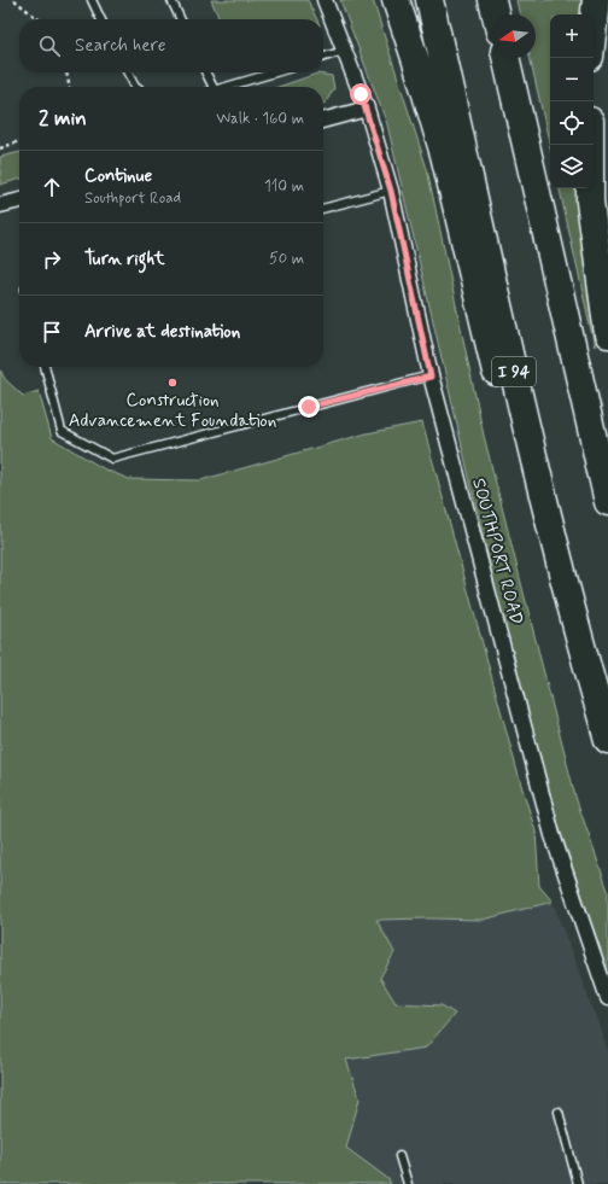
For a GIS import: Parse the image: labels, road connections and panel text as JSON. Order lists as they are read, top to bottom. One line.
{"streets":{"highway":["I 94"],"street":["SOUTHPORT ROAD"]},"places":["Construction Advancement Foundation"],"north":"left","page":{"map_buttons":["+","−"],"search":"Search here","heading":["2 min","Walk · 160 m"],"list":[["Continue","Southport Road","110 m"],["Turn right","50 m"],"Arrive at destination"]}}
